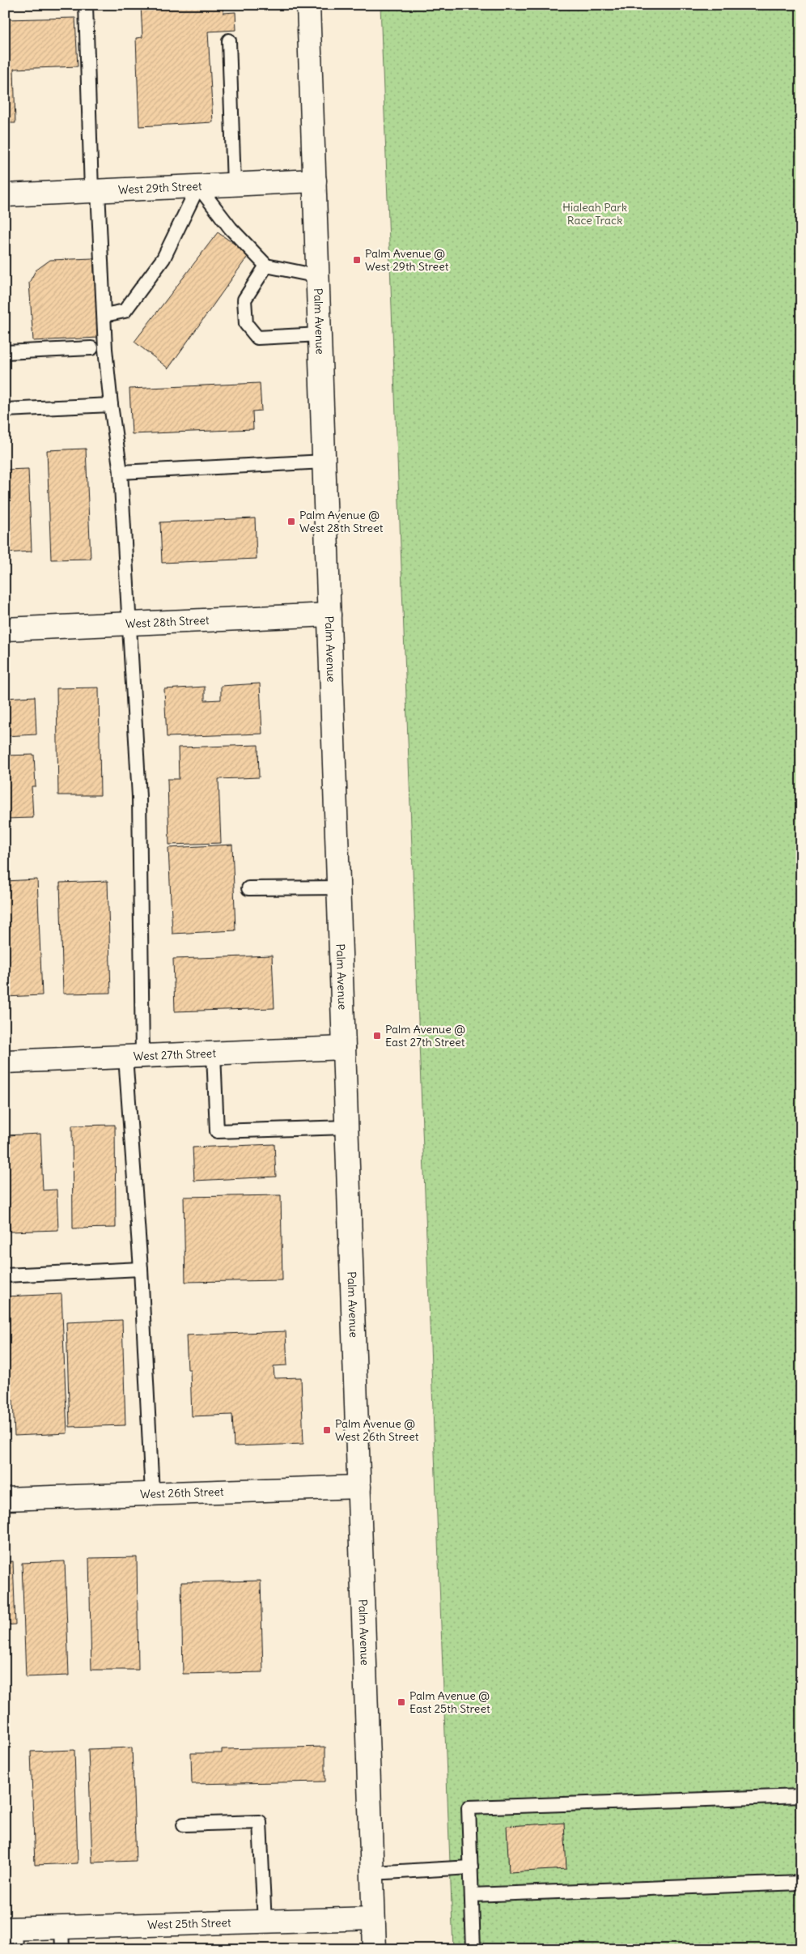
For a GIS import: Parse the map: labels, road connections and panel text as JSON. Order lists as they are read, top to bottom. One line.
{"streets":{"main road":["West 29th Street","Palm Avenue","West 28th Street","West 27th Street","West 26th Street","West 25th Street"]},"crossings":[["West 29th Street","Palm Avenue"],["Palm Avenue","West 28th Street"],["Palm Avenue","West 27th Street"],["Palm Avenue","West 26th Street"],["Palm Avenue","West 25th Street"]],"parks":["Hialeah Park Race Track"],"places":{"transit":["Palm Avenue @ West 29th Street","Palm Avenue @ West 28th Street","Palm Avenue @ East 27th Street","Palm Avenue @ West 26th Street","Palm Avenue @ East 25th Street"]}}
